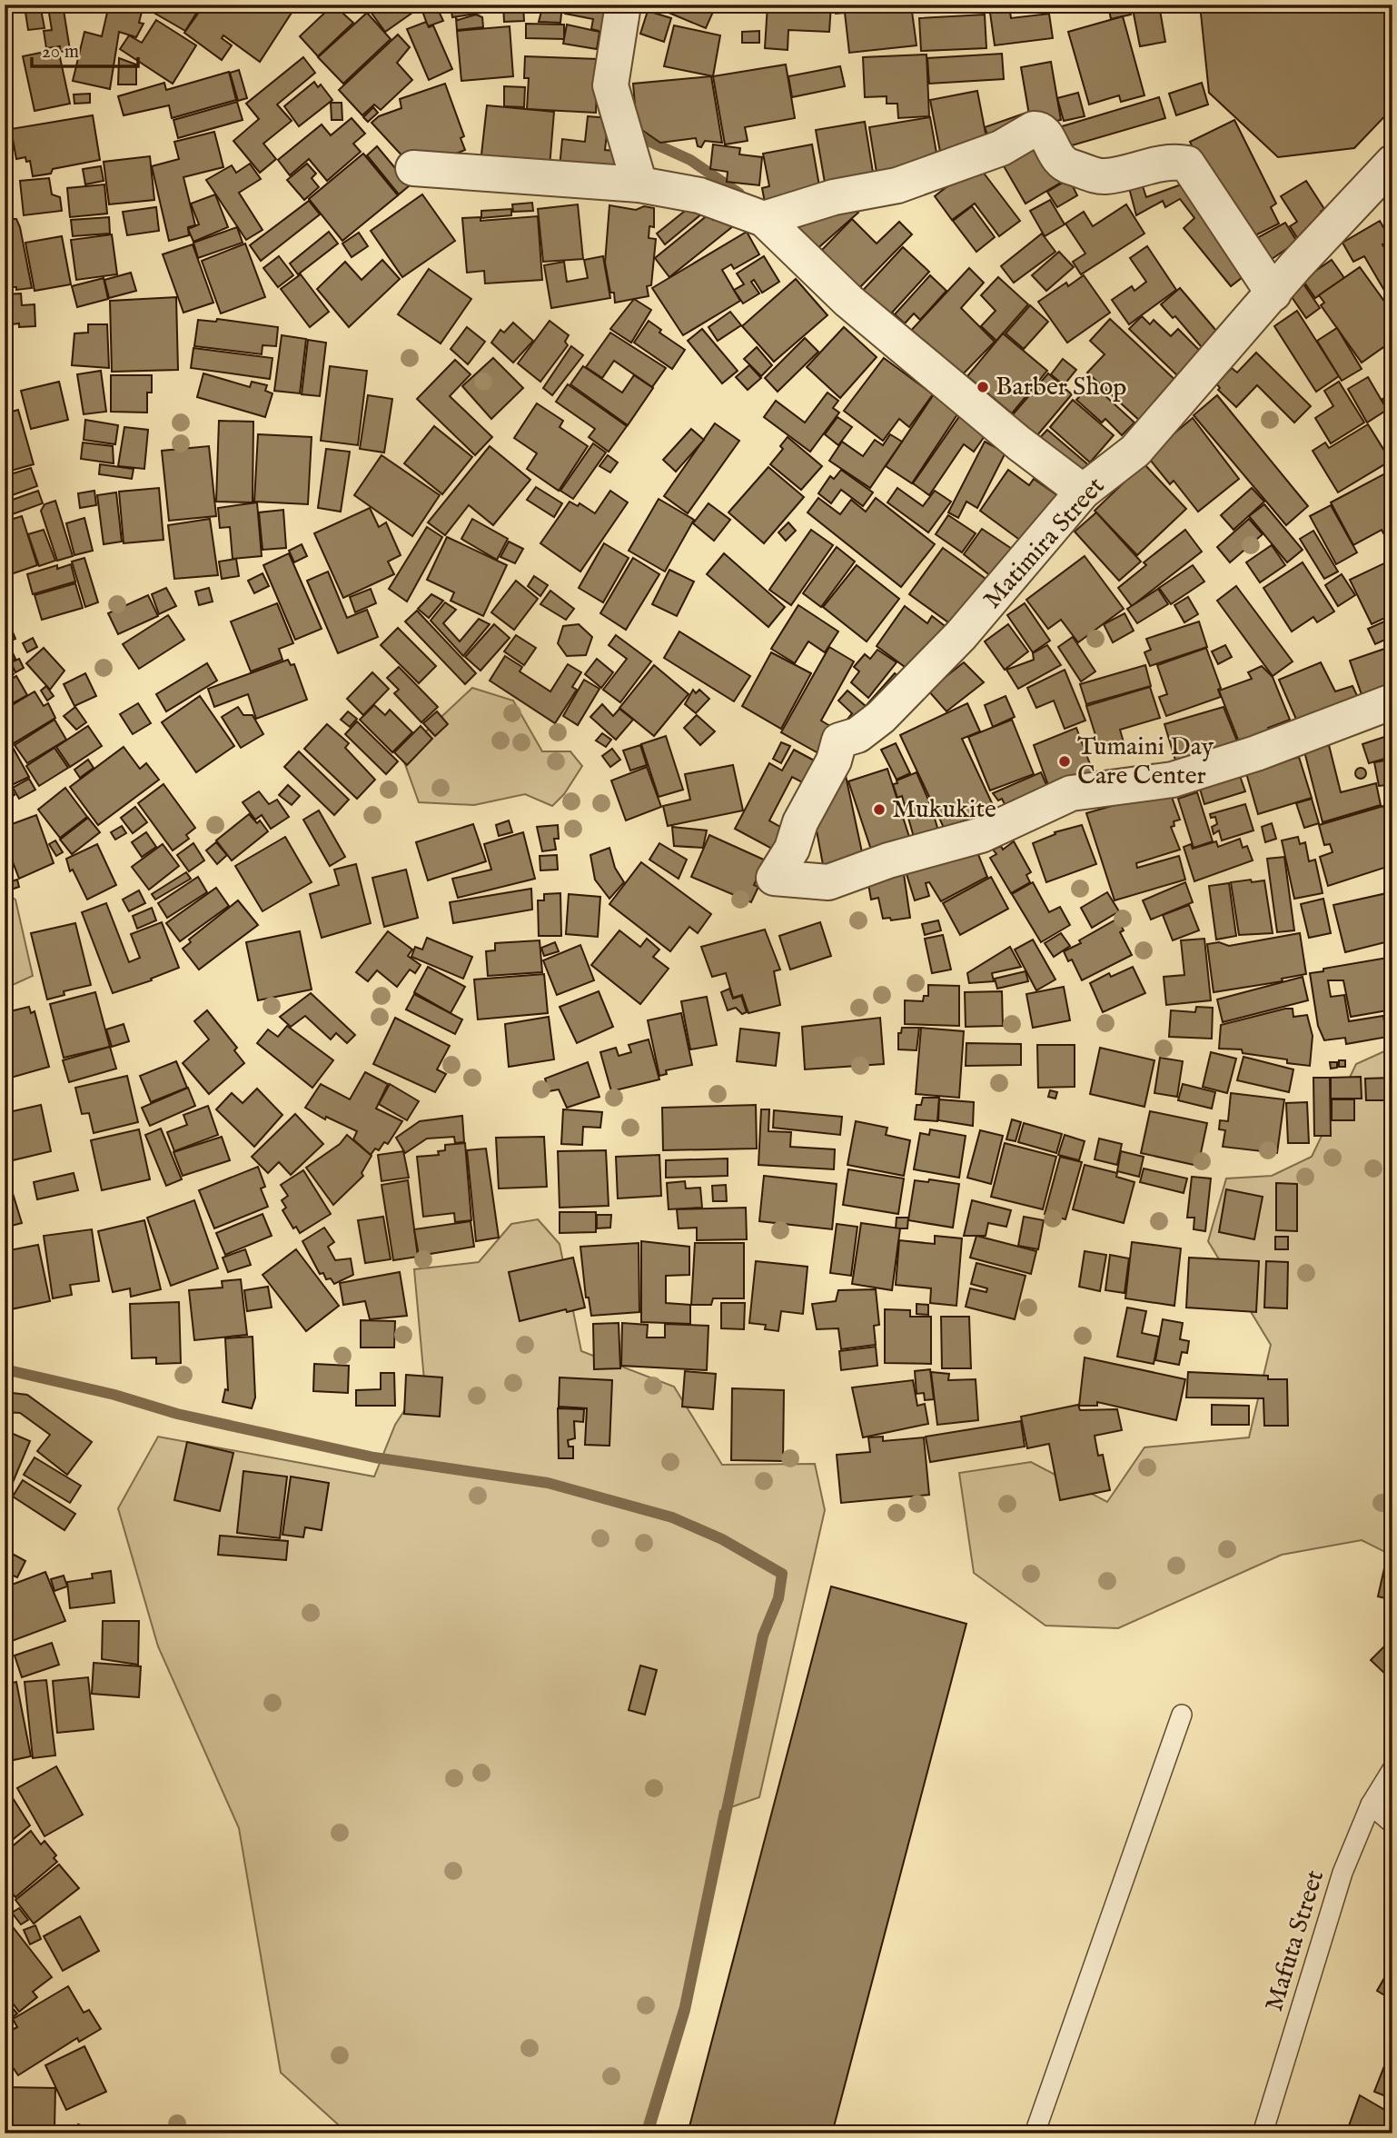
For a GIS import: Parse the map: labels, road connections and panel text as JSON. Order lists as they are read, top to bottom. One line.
{"streets":{"street":["Matimira Street"],"lane":["Mafuta Street"]},"places":["Barber Shop","Tumaini Day Care Center","Mukukite"],"scale_bar":"20 m"}
